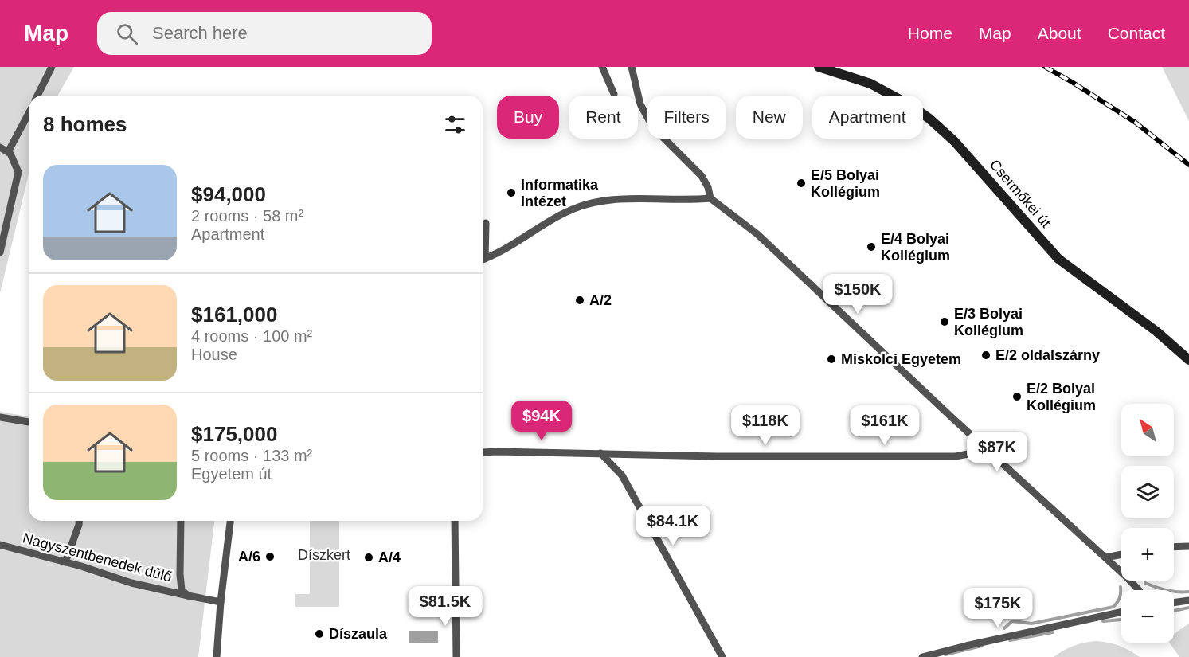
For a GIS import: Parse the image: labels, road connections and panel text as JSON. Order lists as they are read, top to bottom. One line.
{"streets":{"main road":["Csermőkei út"],"street":["Nagyszentbenedek dűlő"]},"parks":["Díszkert"],"places":["E/5 Bolyai Kollégium","Informatika Intézet","E/4 Bolyai Kollégium","A/2","E/3 Bolyai Kollégium","E/2 oldalszárny","Miskolci Egyetem","E/2 Bolyai Kollégium","A/6","A/4","Díszaula"],"north":"top left","page":{"header":"Map","search":"Search here","nav":["Home","Map","About","Contact"],"chip":["Buy","Rent","Filters","New","Apartment"],"heading":"8 homes","list":[{"name":"$94,000","note":"2 rooms · 58 m² · Apartment"},{"name":"$161,000","note":"4 rooms · 100 m² · House"},{"name":"$175,000","note":"5 rooms · 133 m² · Egyetem út"}],"price":["$150K","$94K","$118K","$161K","$87K","$84.1K","$81.5K","$175K"],"map_buttons":["+","−"]}}
